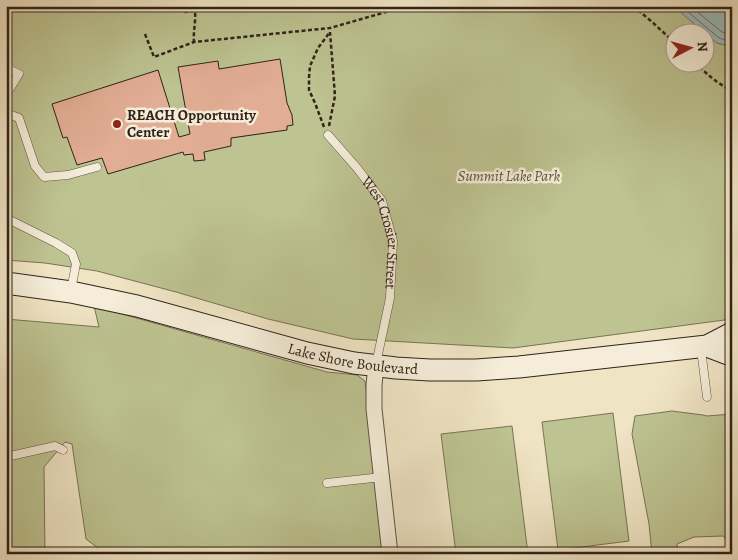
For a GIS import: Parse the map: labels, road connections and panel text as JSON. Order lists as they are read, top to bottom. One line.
{"streets":{"main road":["Lake Shore Boulevard"],"street":["West Crosier Street"]},"crossings":[["West Crosier Street","Lake Shore Boulevard"]],"parks":["Summit Lake Park"],"places":["REACH Opportunity Center"],"north":"right"}
